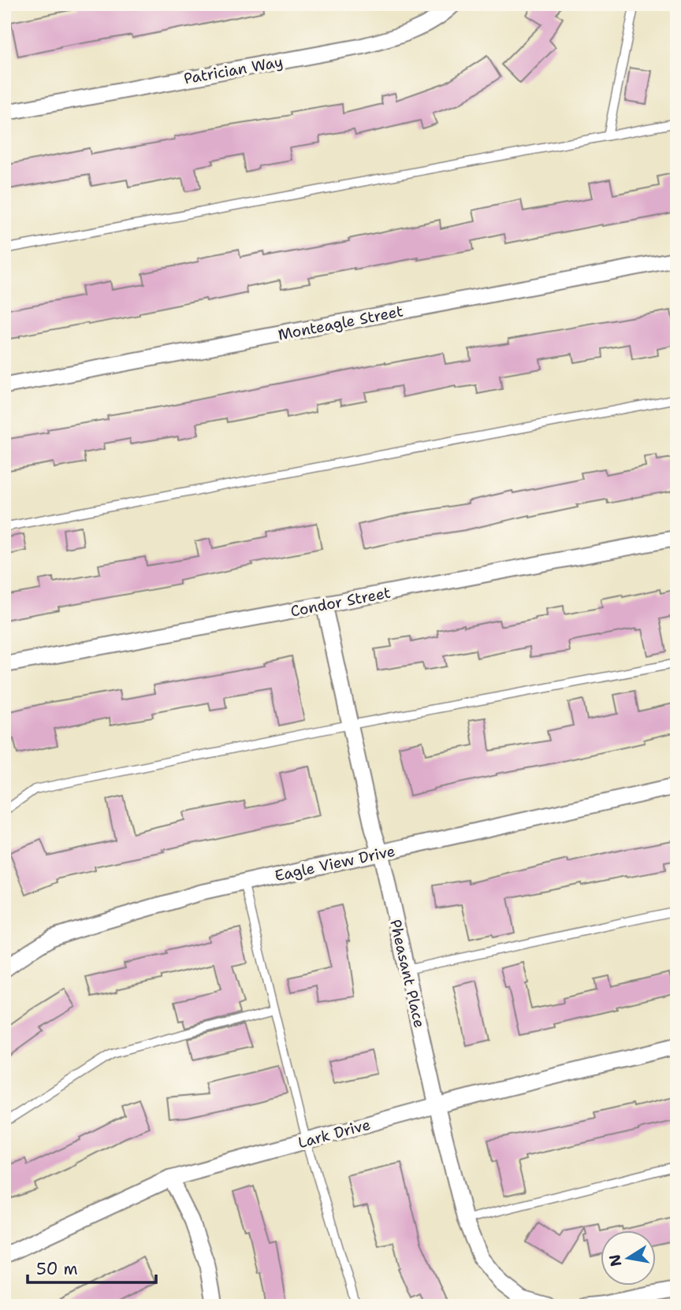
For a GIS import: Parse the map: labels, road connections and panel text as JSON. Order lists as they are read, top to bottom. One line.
{"streets":{"street":["Patrician Way","Monteagle Street","Condor Street","Eagle View Drive","Pheasant Place","Lark Drive"]},"crossings":[["Condor Street","Pheasant Place"],["Eagle View Drive","Pheasant Place"],["Pheasant Place","Lark Drive"]],"scale_bar":"50 m","north":"left"}
